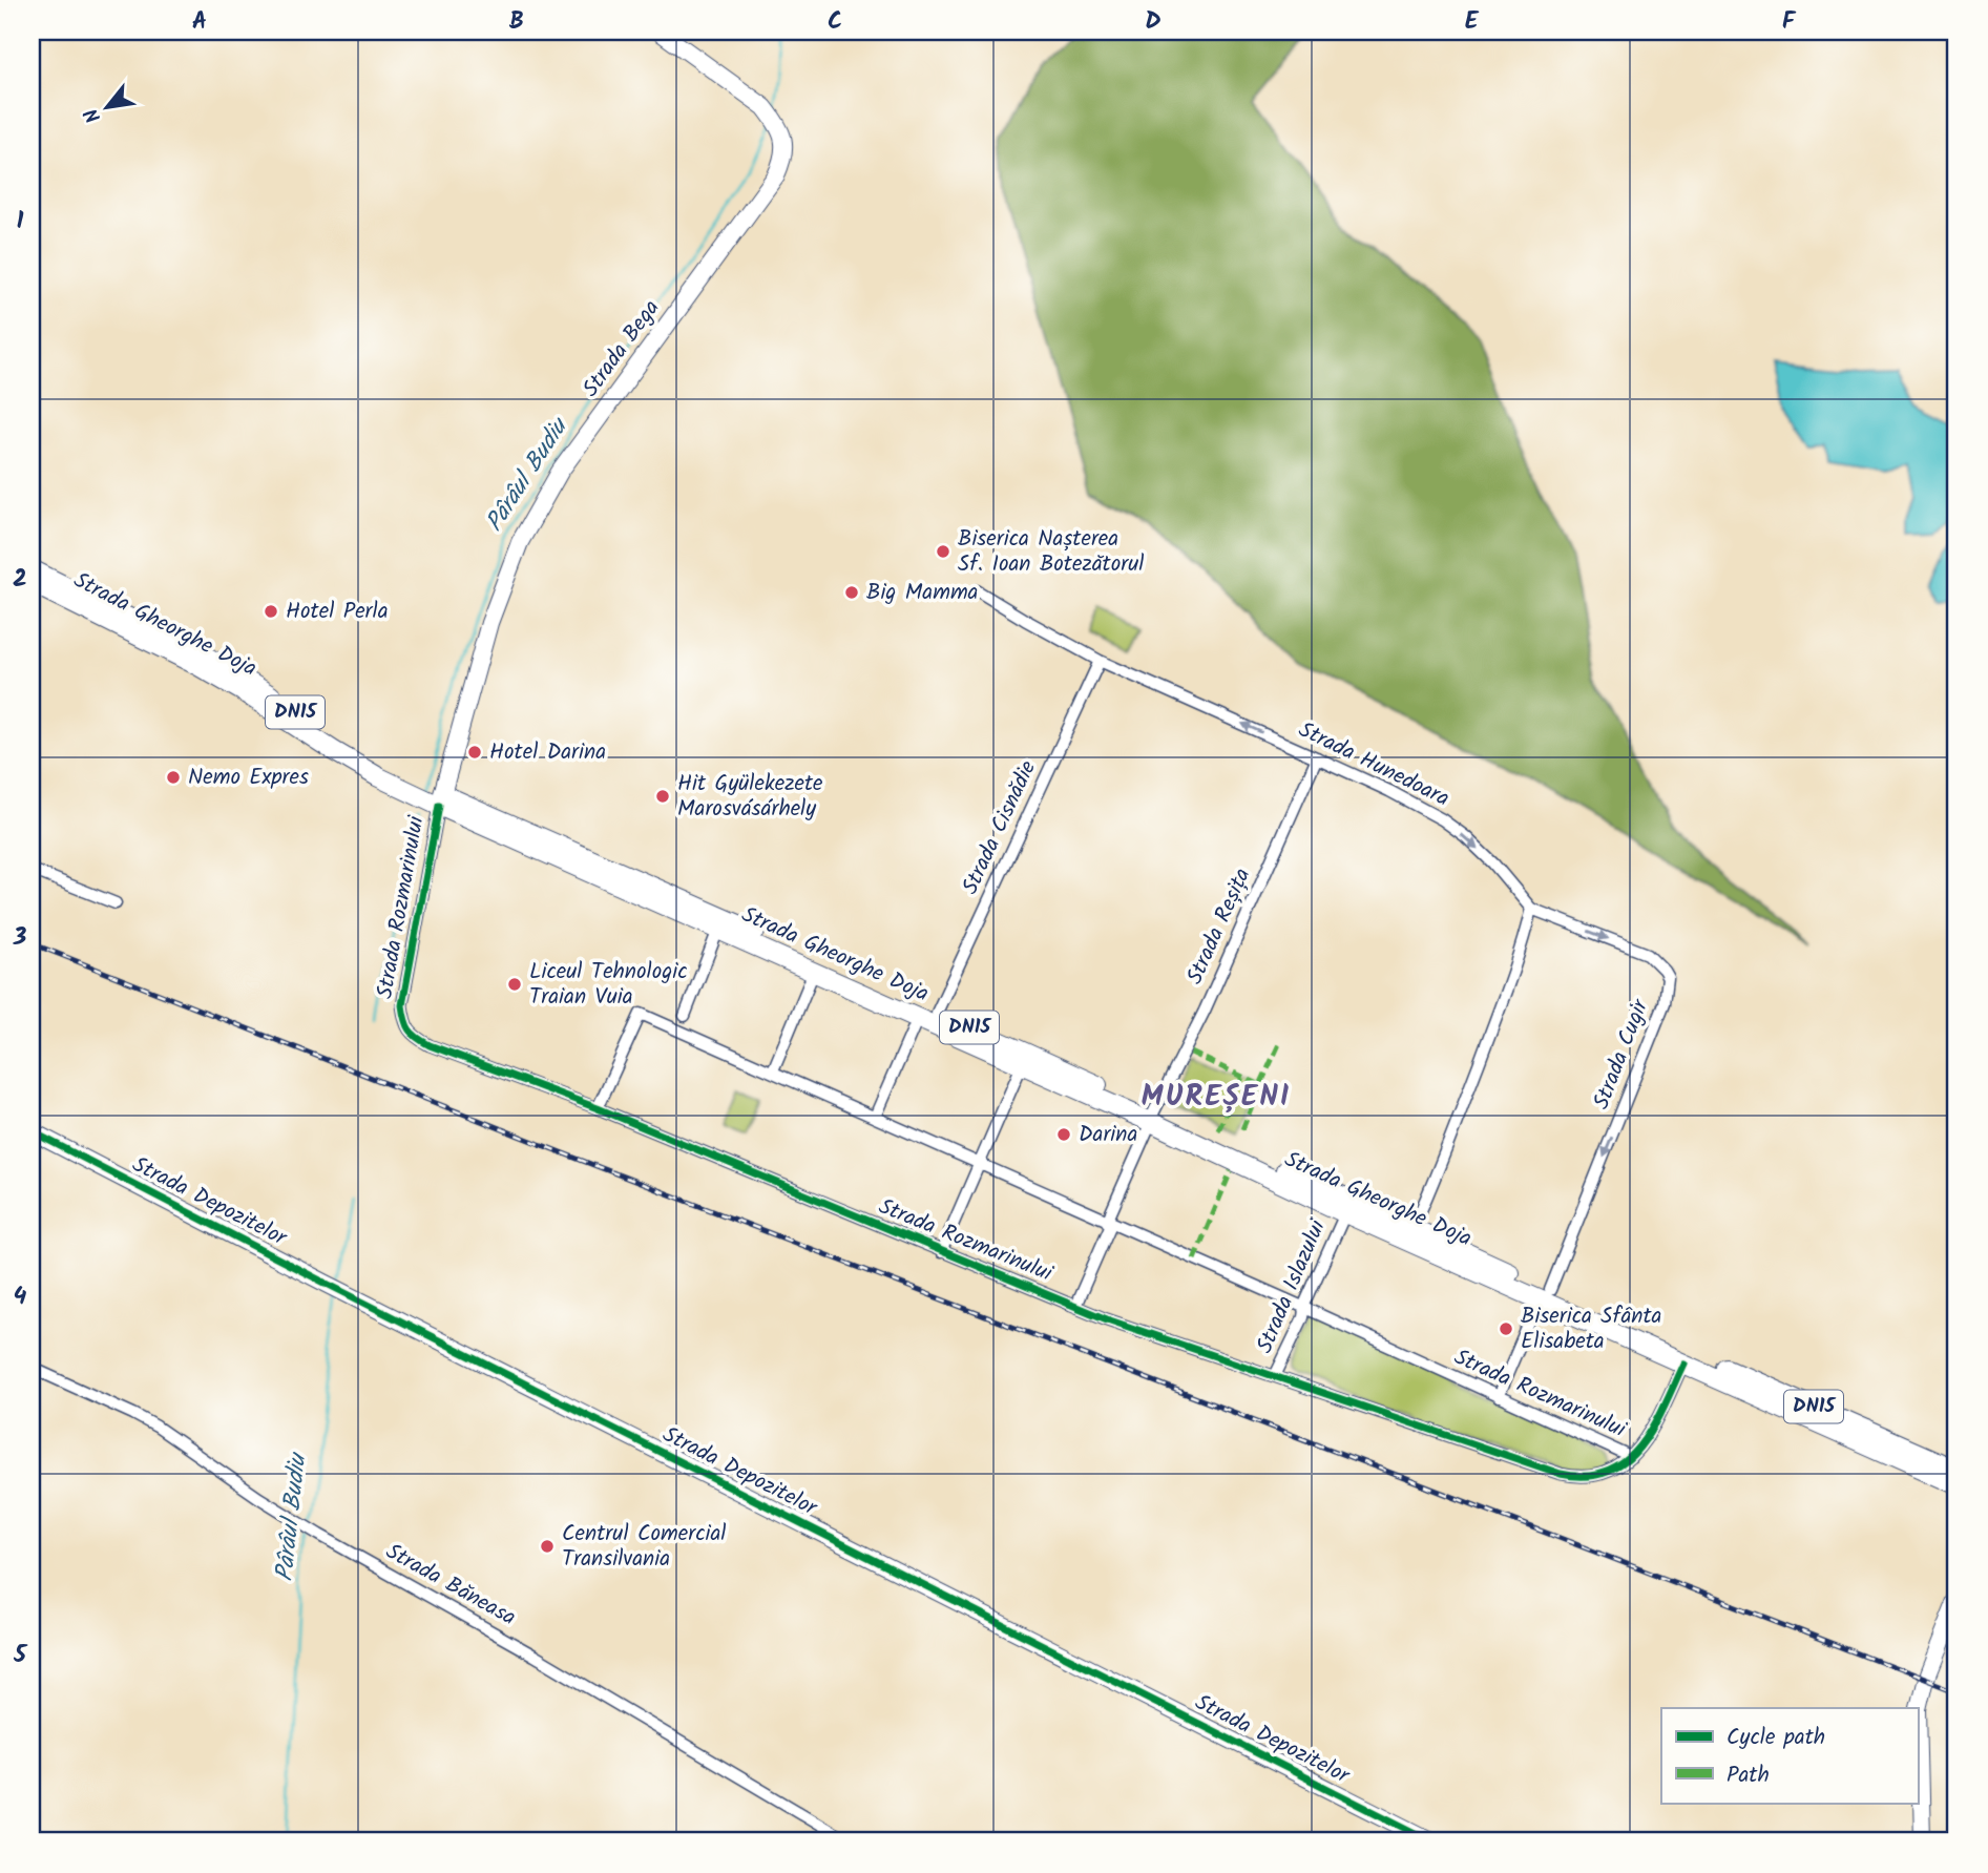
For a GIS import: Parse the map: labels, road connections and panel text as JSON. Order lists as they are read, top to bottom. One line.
{"streets":{"main road":["Strada Gheorghe Doja","DN15"],"street":["Strada Bega","Strada Hunedoara","Strada Cisnădie","Strada Rozmarinului","Strada Reșița","Strada Cugir","Strada Depozitelor","Strada Islazului","Strada Băneasa"]},"crossings":[["Strada Bega","Strada Gheorghe Doja"],["Strada Bega","Strada Rozmarinului"],["Strada Gheorghe Doja","Strada Cisnădie"],["Strada Gheorghe Doja","Strada Rozmarinului"],["Strada Gheorghe Doja","Strada Reșița"],["Strada Gheorghe Doja","Strada Cugir"],["Strada Gheorghe Doja","Strada Islazului"],["Strada Hunedoara","Strada Cisnădie"],["Strada Hunedoara","Strada Reșița"],["Strada Hunedoara","Strada Cugir"],["Strada Rozmarinului","Strada Reșița"],["Strada Rozmarinului","Strada Cugir"],["Strada Rozmarinului","Strada Islazului"]],"districts":["MUREȘENI"],"water":["Pârâul Budiu"],"places":["Biserica Nașterea Sf. Ioan Botezătorul","Big Mamma","Hotel Perla","Hotel Darina","Nemo Expres","Hit Gyülekezete Marosvásárhely","Liceul Tehnologic Traian Vuia","Darina","Biserica Sfânta Elisabeta","Centrul Comercial Transilvania"],"legend":["Cycle path","Path"],"north":"bottom left","grid":{"columns":["A","B","C","D","E","F"],"rows":["1","2","3","4","5"]}}
